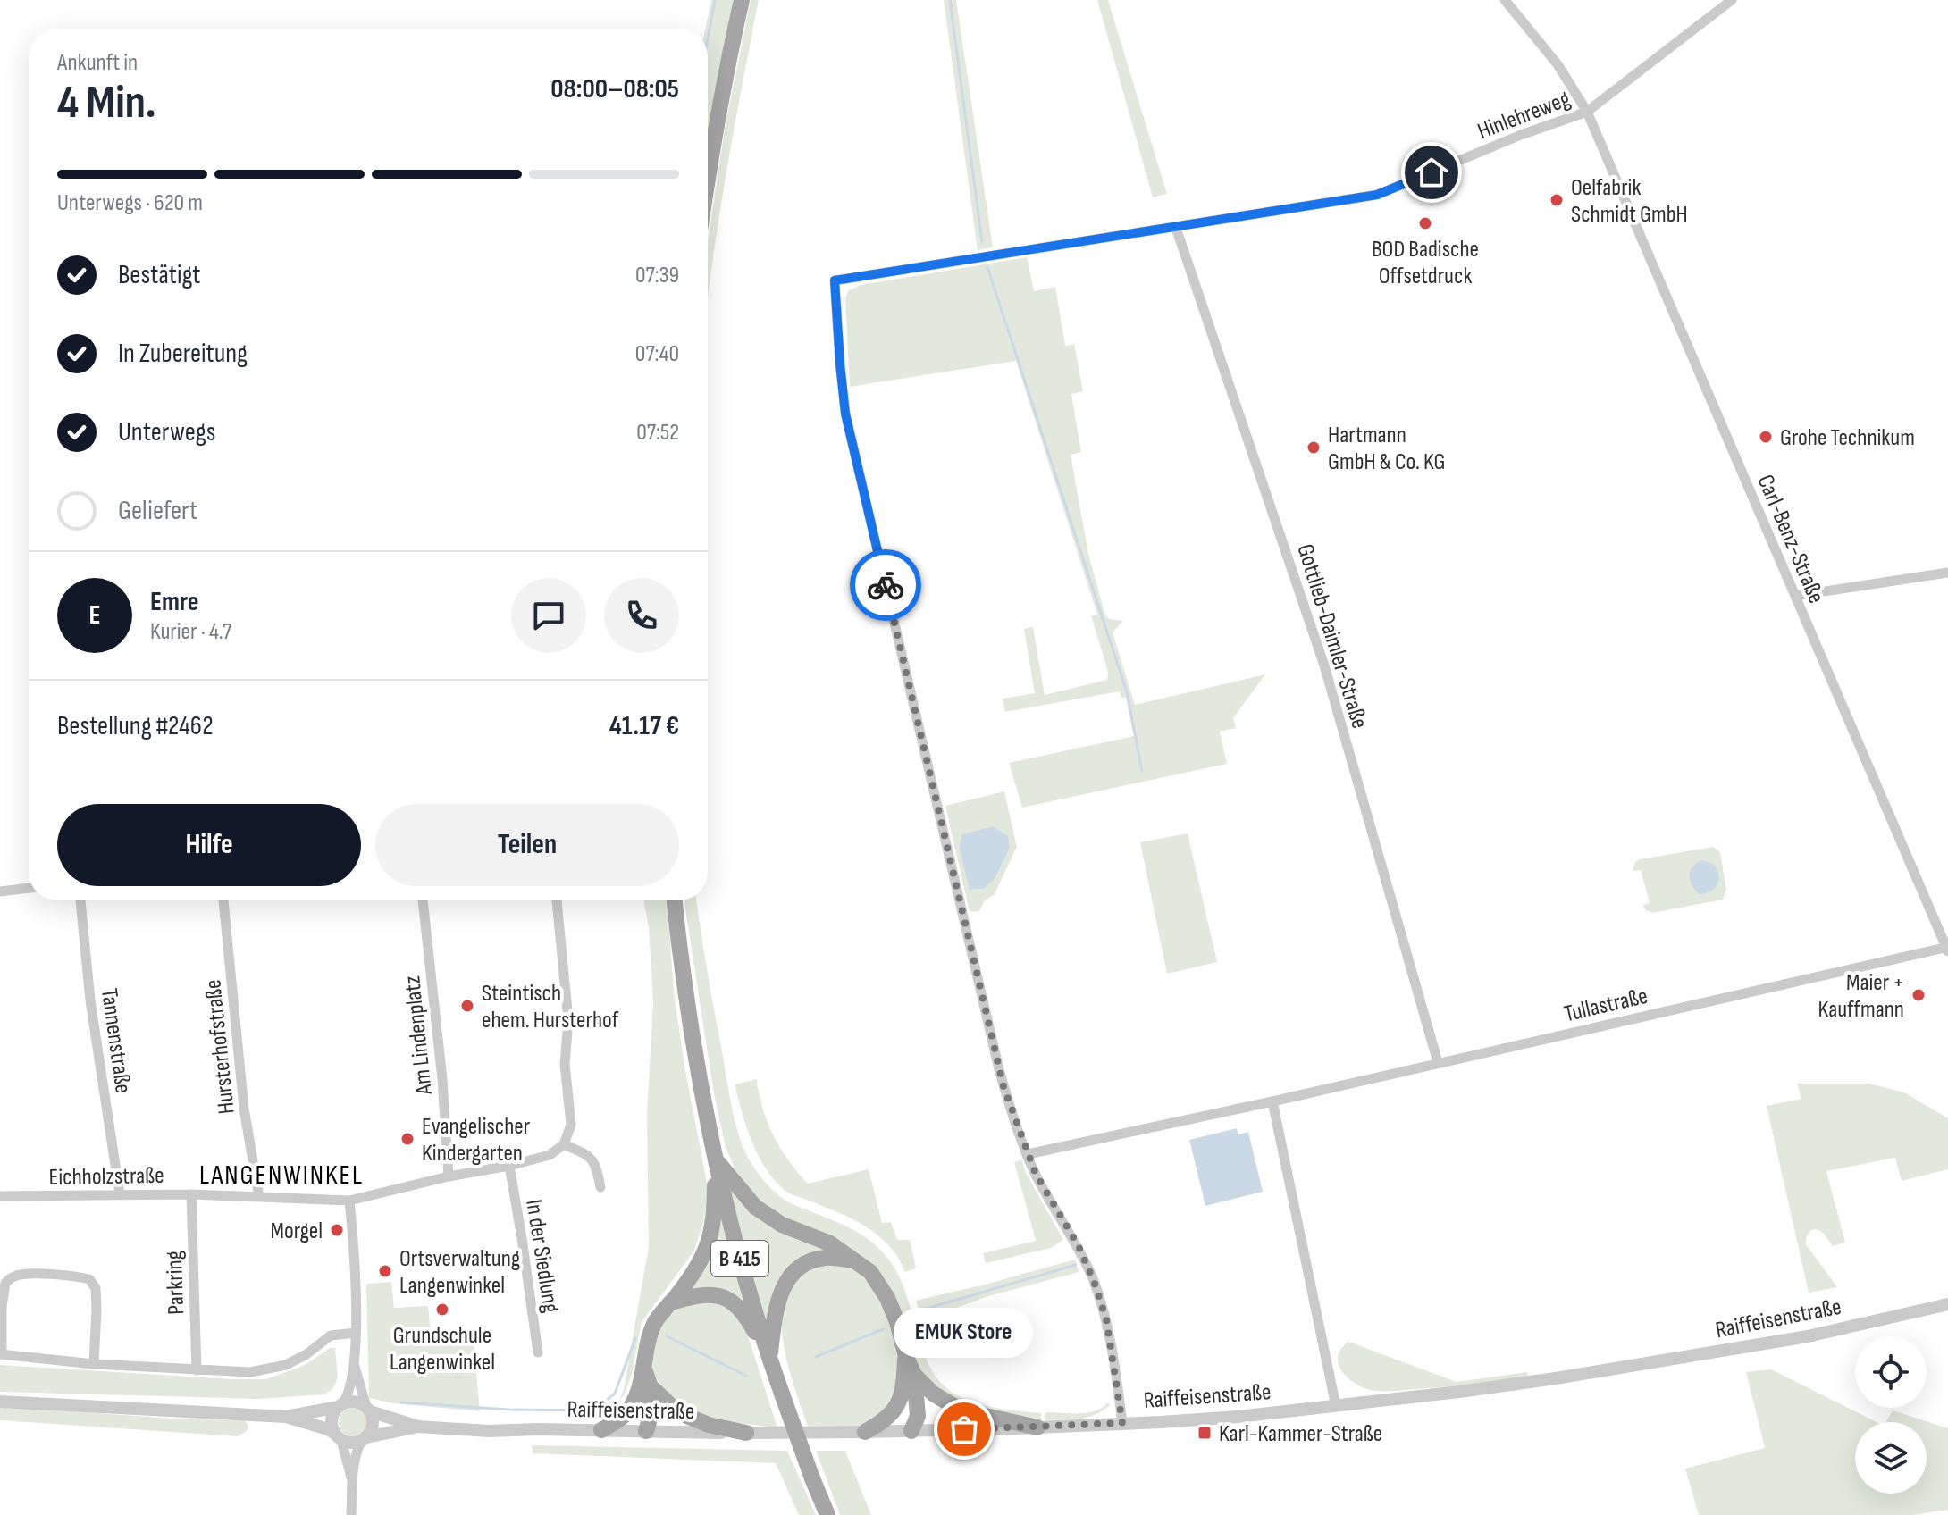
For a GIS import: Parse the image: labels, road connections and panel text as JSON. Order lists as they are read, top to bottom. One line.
{"streets":{"main road":["B 415"],"street":["Hinlehreweg","Carl-Benz-Straße","Gottlieb-Daimler-Straße","Tullastraße","Am Lindenplatz","Tannenstraße","Hursterhofstraße","Eichholzstraße","In der Siedlung","Parkring","Raiffeisenstraße"]},"crossings":[["Hinlehreweg","Carl-Benz-Straße"],["Hinlehreweg","Gottlieb-Daimler-Straße"],["Hinlehreweg","Tullastraße"],["Carl-Benz-Straße","Tullastraße"],["Gottlieb-Daimler-Straße","Tullastraße"],["Am Lindenplatz","Eichholzstraße"],["Tannenstraße","Eichholzstraße"],["Hursterhofstraße","Eichholzstraße"],["Eichholzstraße","In der Siedlung"],["Eichholzstraße","Parkring"]],"districts":["LANGENWINKEL"],"places":{"other":["Oelfabrik Schmidt GmbH","BOD Badische Offsetdruck","Grohe Technikum","Hartmann GmbH & Co. KG","Maier + Kauffmann","Steintisch ehem. Hursterhof","Evangelischer Kindergarten","Morgel","Ortsverwaltung Langenwinkel","Grundschule Langenwinkel","EMUK Store"],"transit":["Karl-Kammer-Straße"]},"page":{"heading":["4 Min.","Ankunft in","08:00–08:05"],"panel":["Emre","Kurier · 4.7","Bestellung #2462","41.17 €"],"bar":"Unterwegs · 620 m","list":[["Bestätigt","07:39"],["In Zubereitung","07:40"],["Unterwegs","07:52"],"Geliefert"],"round":"E","buttons":["Hilfe","Teilen"],"bubble":"EMUK Store"}}
